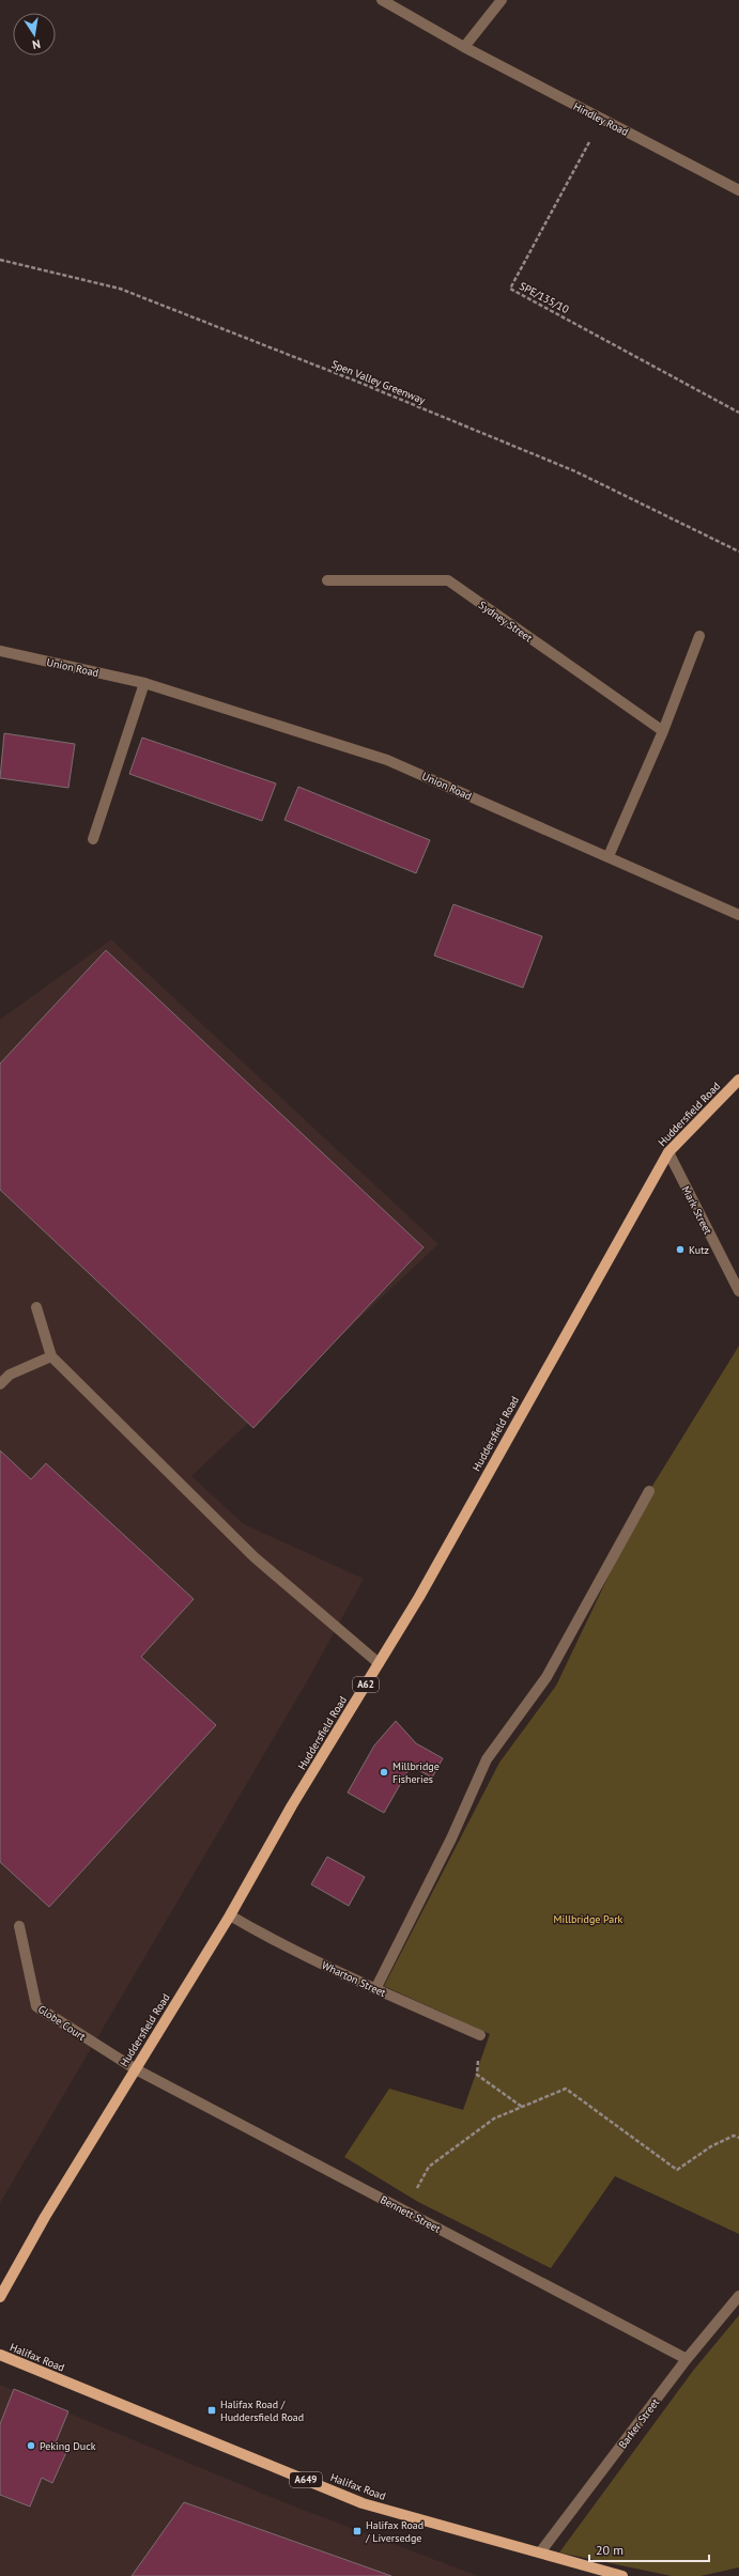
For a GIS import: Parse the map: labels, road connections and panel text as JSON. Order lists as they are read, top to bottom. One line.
{"streets":{"main road":["Huddersfield Road","A62","Halifax Road","A649"],"street":["Hindley Road","Sydney Street","Union Road","Mark Street","Wharton Street","Globe Court","Bennett Street","Barker Street"],"path":["SPE/135/10","Spen Valley Greenway"]},"crossings":[["Hindley Road","SPE/135/10"],["Huddersfield Road","Mark Street"],["Huddersfield Road","Wharton Street"],["Huddersfield Road","Globe Court"],["Huddersfield Road","Bennett Street"],["Globe Court","Bennett Street"],["Bennett Street","Barker Street"],["Halifax Road","Barker Street"]],"parks":["Millbridge Park"],"places":{"other":["Kutz","Millbridge Fisheries","Peking Duck"],"transit":["Halifax Road / Huddersfield Road","Halifax Road / Liversedge"]},"scale_bar":"20 m","north":"bottom"}
